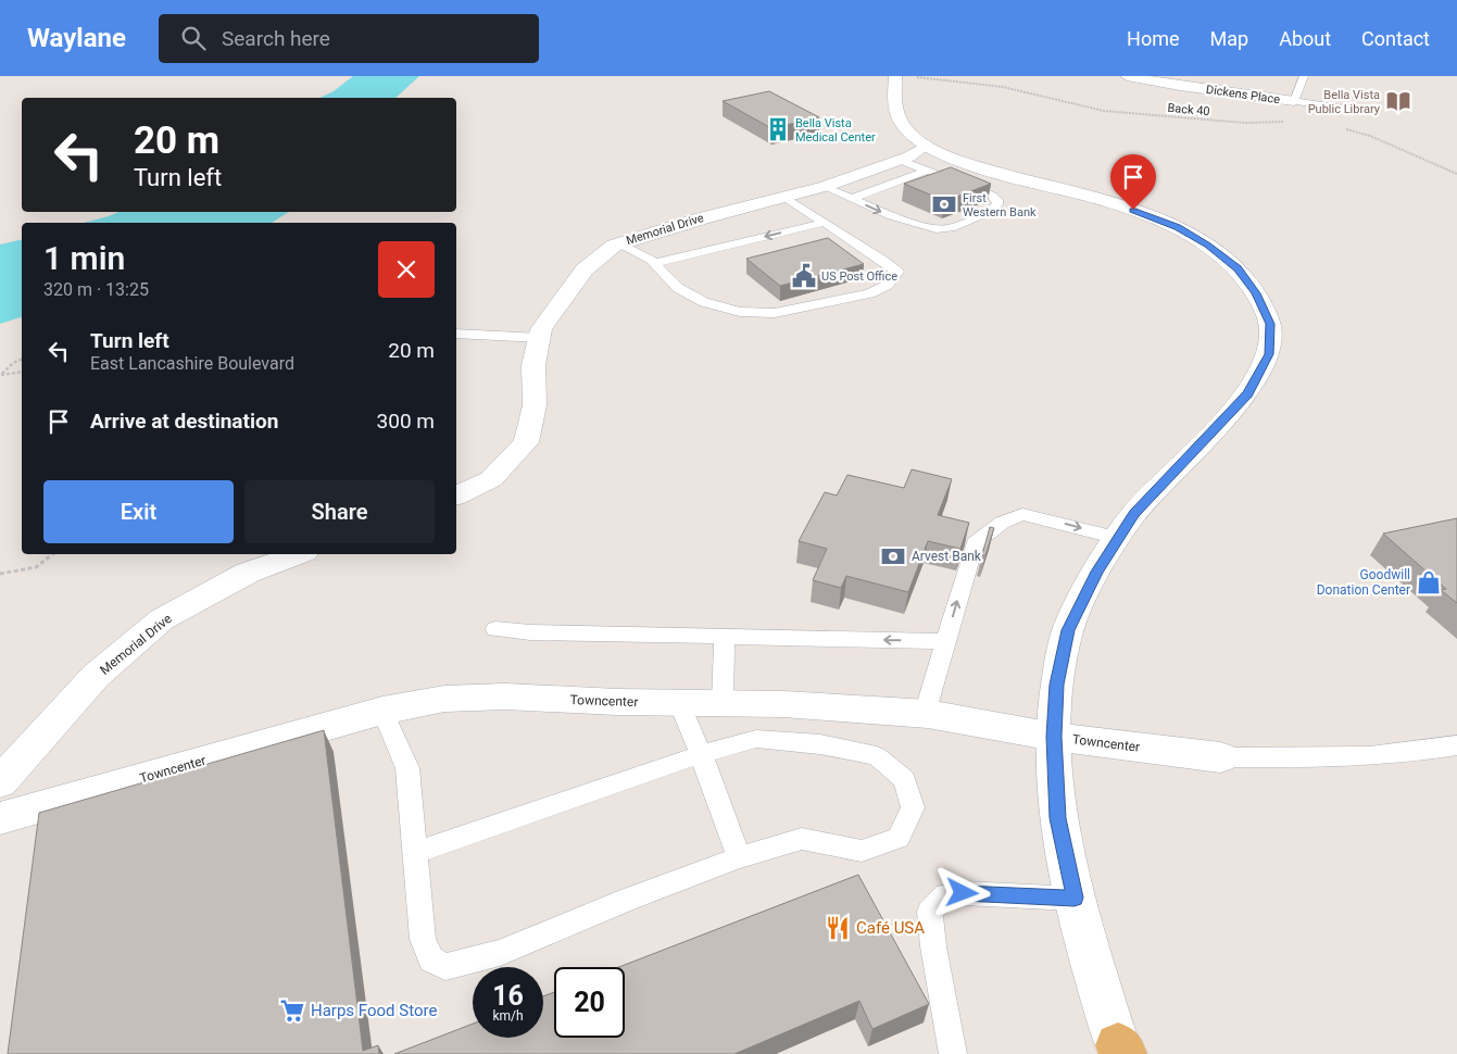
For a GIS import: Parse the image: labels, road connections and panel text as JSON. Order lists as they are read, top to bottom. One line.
{"streets":{"street":["Dickens Place","Memorial Drive","Towncenter"],"path":["Back 40"]},"places":{"library":["Bella Vista Public Library"],"building":["Bella Vista Medical Center"],"bank":["First Western Bank","Arvest Bank"],"public building":["US Post Office"],"shop":["Goodwill Donation Center"],"restaurant":["Café USA"],"supermarket":["Harps Food Store"]},"page":{"header":"Waylane","search":"Search here","nav":["Home","Map","About","Contact"],"turn":["20 m","Turn left"],"heading":["1 min","320 m · 13:25"],"list":[{"name":"Turn left","note":"East Lancashire Boulevard","value":"20 m"},{"name":"Arrive at destination","value":"300 m"}],"buttons":["Exit","Share"],"speed":"16 km/h","limit":"20"}}
